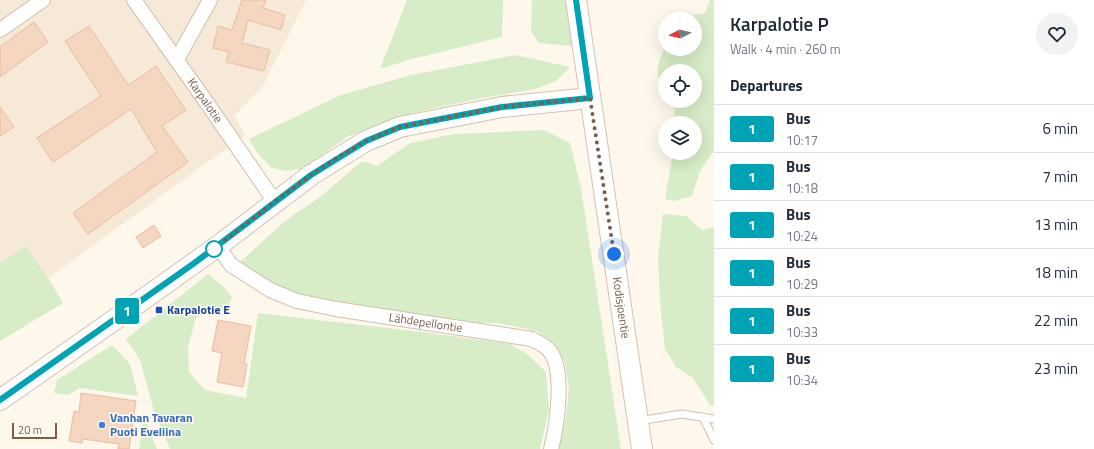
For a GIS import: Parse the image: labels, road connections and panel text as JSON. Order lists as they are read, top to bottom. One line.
{"streets":{"main road":["Kodisjoentie"],"street":["Karpalotie","Lähdepellontie"]},"places":{"transit":["Karpalotie E"],"other":["Vanhan Tavaran Puoti Eveliina"]},"lines":["bus line 1"],"scale_bar":"20 m","north":"left","page":{"on_map":"1","heading":[["Karpalotie P","Walk · 4 min · 260 m"],"Departures"],"list":[{"mark":"1","name":"Bus","note":"10:17","value":"6 min"},{"mark":"1","name":"Bus","note":"10:18","value":"7 min"},{"mark":"1","name":"Bus","note":"10:24","value":"13 min"},{"mark":"1","name":"Bus","note":"10:29","value":"18 min"},{"mark":"1","name":"Bus","note":"10:33","value":"22 min"},{"mark":"1","name":"Bus","note":"10:34","value":"23 min"}],"scale":"20 m"}}
